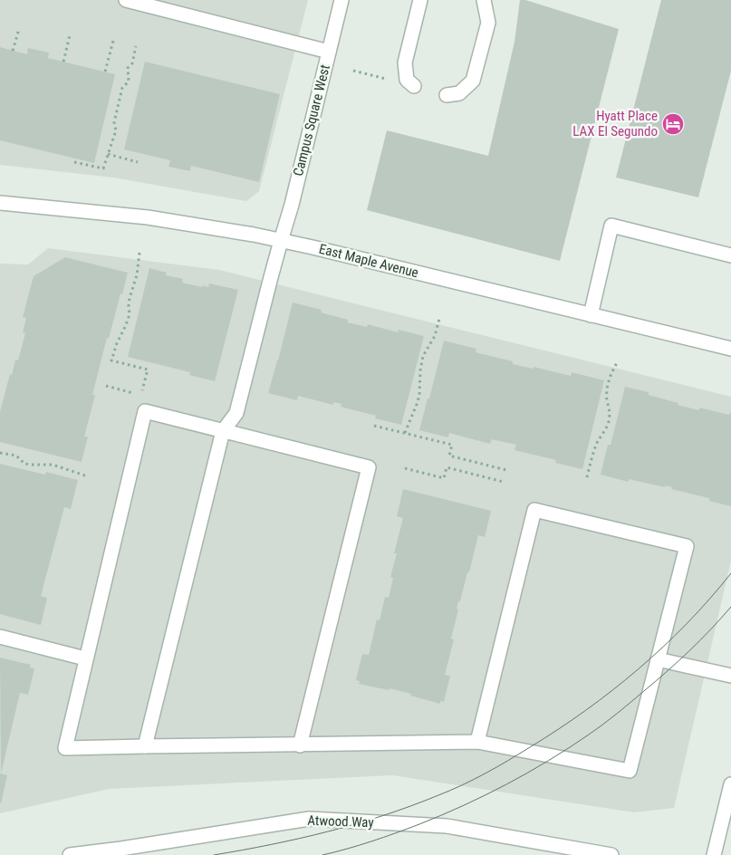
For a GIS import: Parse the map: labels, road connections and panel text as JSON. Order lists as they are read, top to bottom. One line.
{"streets":{"street":["Campus Square West","East Maple Avenue","Atwood Way"]},"crossings":[["Campus Square West","East Maple Avenue"]],"places":{"hotel":["Hyatt Place LAX El Segundo"]}}
